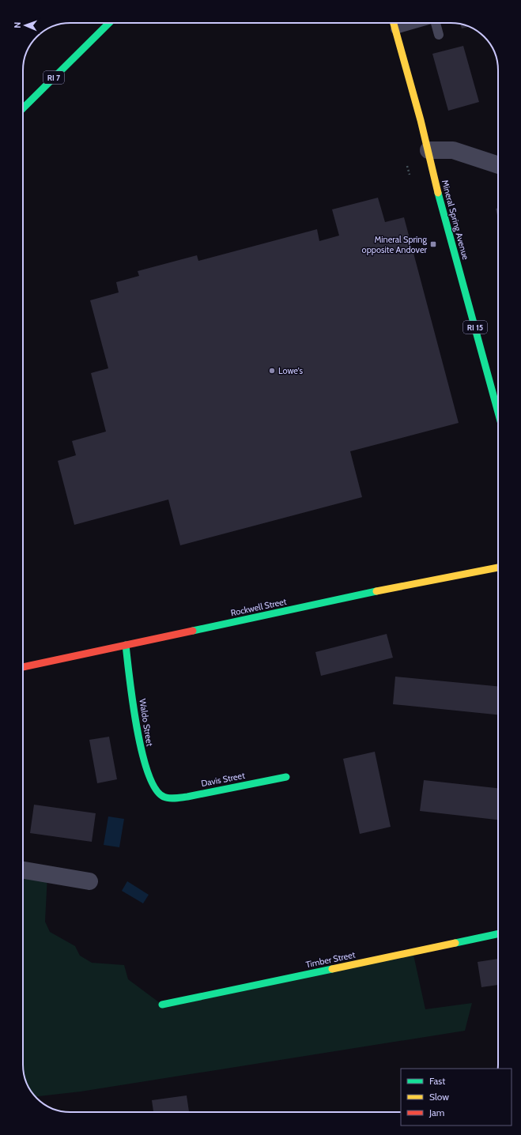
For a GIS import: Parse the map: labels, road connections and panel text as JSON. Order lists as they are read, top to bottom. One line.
{"streets":{"street":["RI 7","Mineral Spring Avenue","RI 15","Rockwell Street","Waldo Street","Davis Street","Timber Street"]},"crossings":[["Rockwell Street","Waldo Street"],["Waldo Street","Davis Street"]],"places":{"transit":["Mineral Spring opposite Andover"],"other":["Lowe's"]},"legend":["Fast","Slow","Jam"],"north":"left"}
